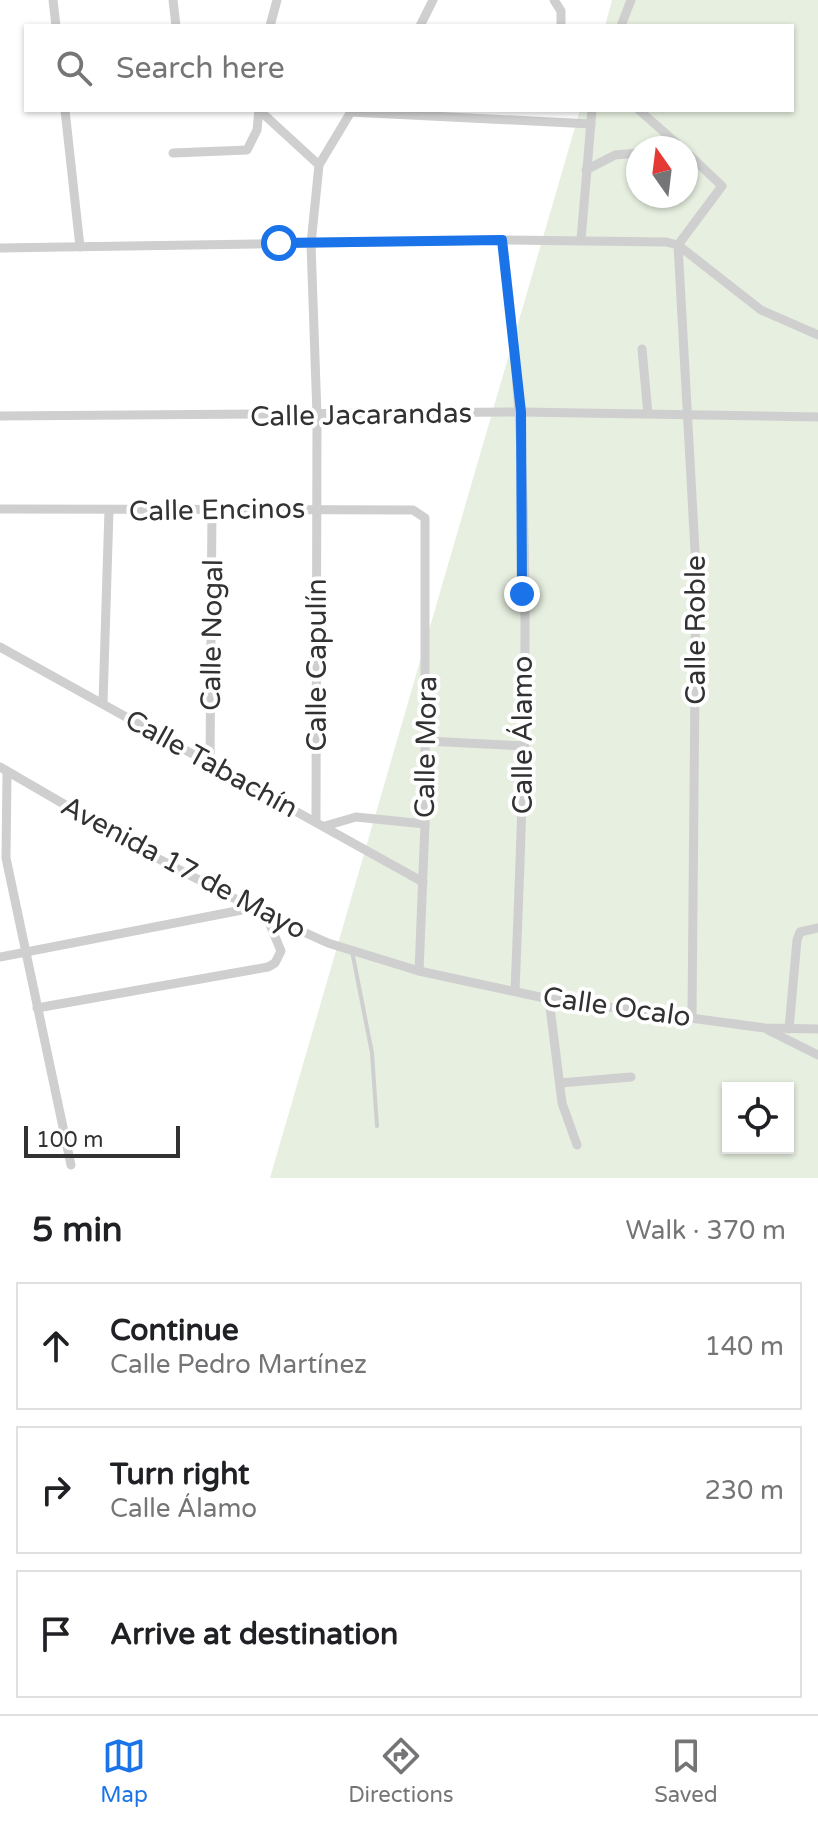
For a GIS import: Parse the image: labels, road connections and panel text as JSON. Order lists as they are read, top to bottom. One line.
{"streets":{"street":["Calle Jacarandas","Calle Encinos","Calle Roble","Calle Nogal","Calle Capulín","Calle Álamo","Calle Mora","Calle Tabachín","Avenida 17 de Mayo","Calle Ocalo"]},"crossings":[["Calle Jacarandas","Calle Roble"],["Calle Jacarandas","Calle Capulín"],["Calle Jacarandas","Calle Álamo"],["Calle Encinos","Calle Nogal"],["Calle Encinos","Calle Capulín"],["Calle Encinos","Calle Mora"],["Calle Roble","Calle Ocalo"],["Calle Nogal","Calle Tabachín"],["Calle Capulín","Calle Tabachín"],["Calle Álamo","Calle Ocalo"],["Calle Mora","Calle Tabachín"],["Calle Mora","Avenida 17 de Mayo"],["Calle Mora","Calle Ocalo"],["Avenida 17 de Mayo","Calle Ocalo"]],"scale_bar":"100 m","north":"top","page":{"search":"Search here","scale":"100 m","heading":["5 min","Walk · 370 m"],"list":[["Continue","Calle Pedro Martínez","140 m"],["Turn right","Calle Álamo","230 m"],"Arrive at destination"],"nav":["Map","Directions","Saved"]}}
